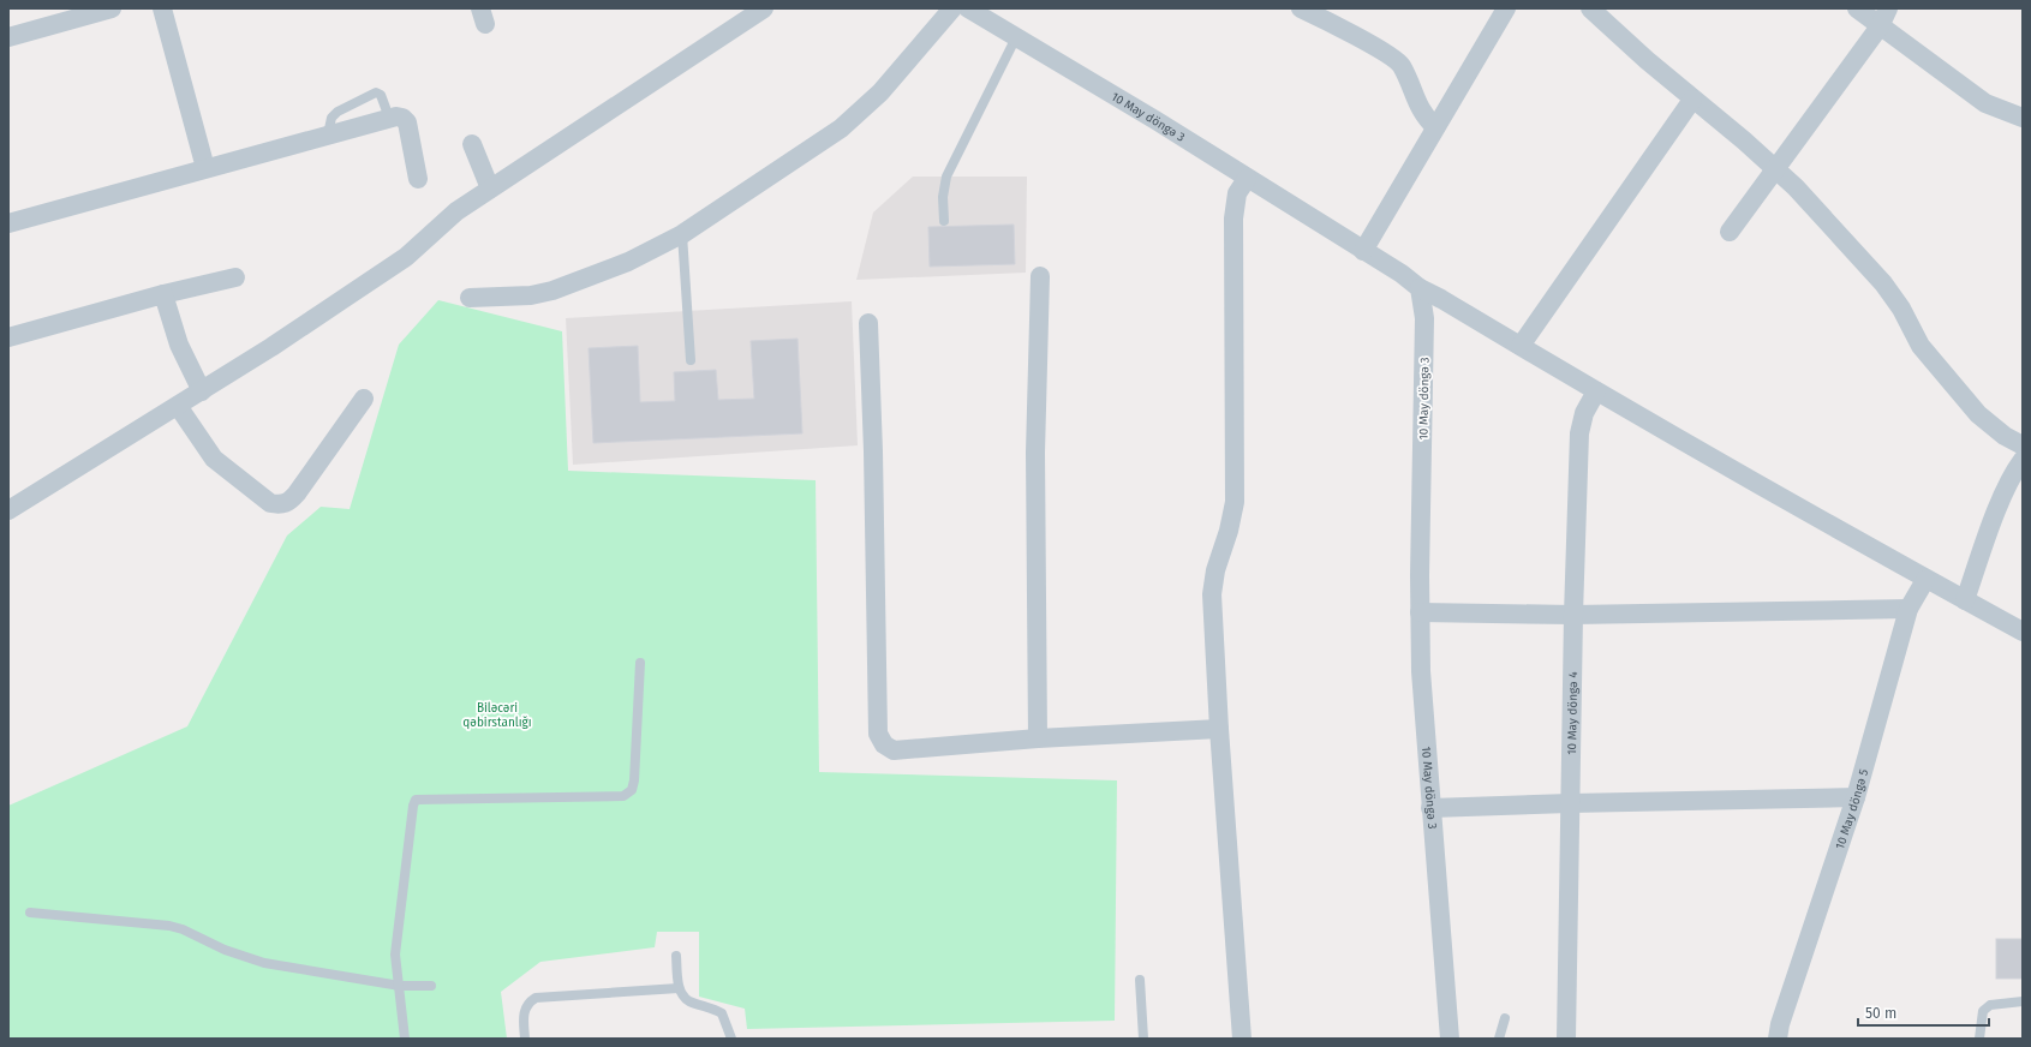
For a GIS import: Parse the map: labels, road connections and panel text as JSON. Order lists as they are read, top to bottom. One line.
{"streets":{"street":["10 May döngə 3","10 May döngə 4","10 May döngə 5"]},"parks":["Biləcəri qəbirstanlığı"],"scale_bar":"50 m"}
